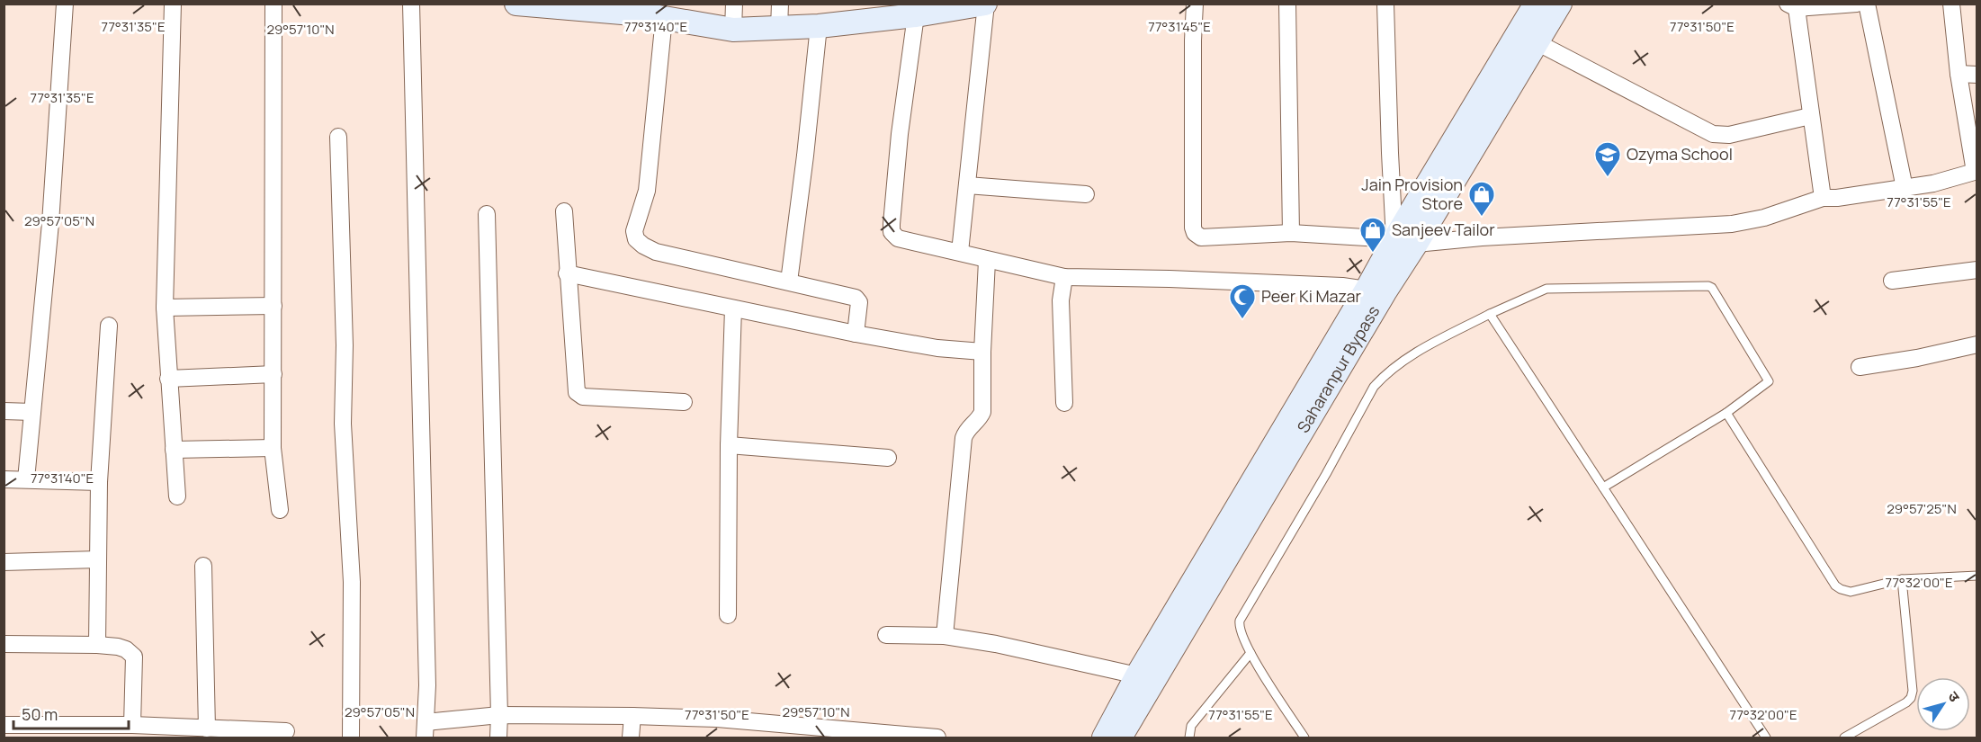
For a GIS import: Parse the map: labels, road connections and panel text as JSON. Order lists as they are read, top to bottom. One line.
{"streets":{"main road":["Saharanpur Bypass"]},"places":{"school or university":["Ozyma School"],"shop":["Jain Provision Store","Sanjeev Tailor"],"mosque":["Peer Ki Mazar"]},"scale_bar":"50 m","north":"top right","coordinates":["77°31'40\"E","77°31'35\"E","77°31'45\"E","77°31'50\"E","29°57'10\"N","77°31'55\"E","29°57'05\"N","29°57'25\"N","77°32'00\"E"]}
